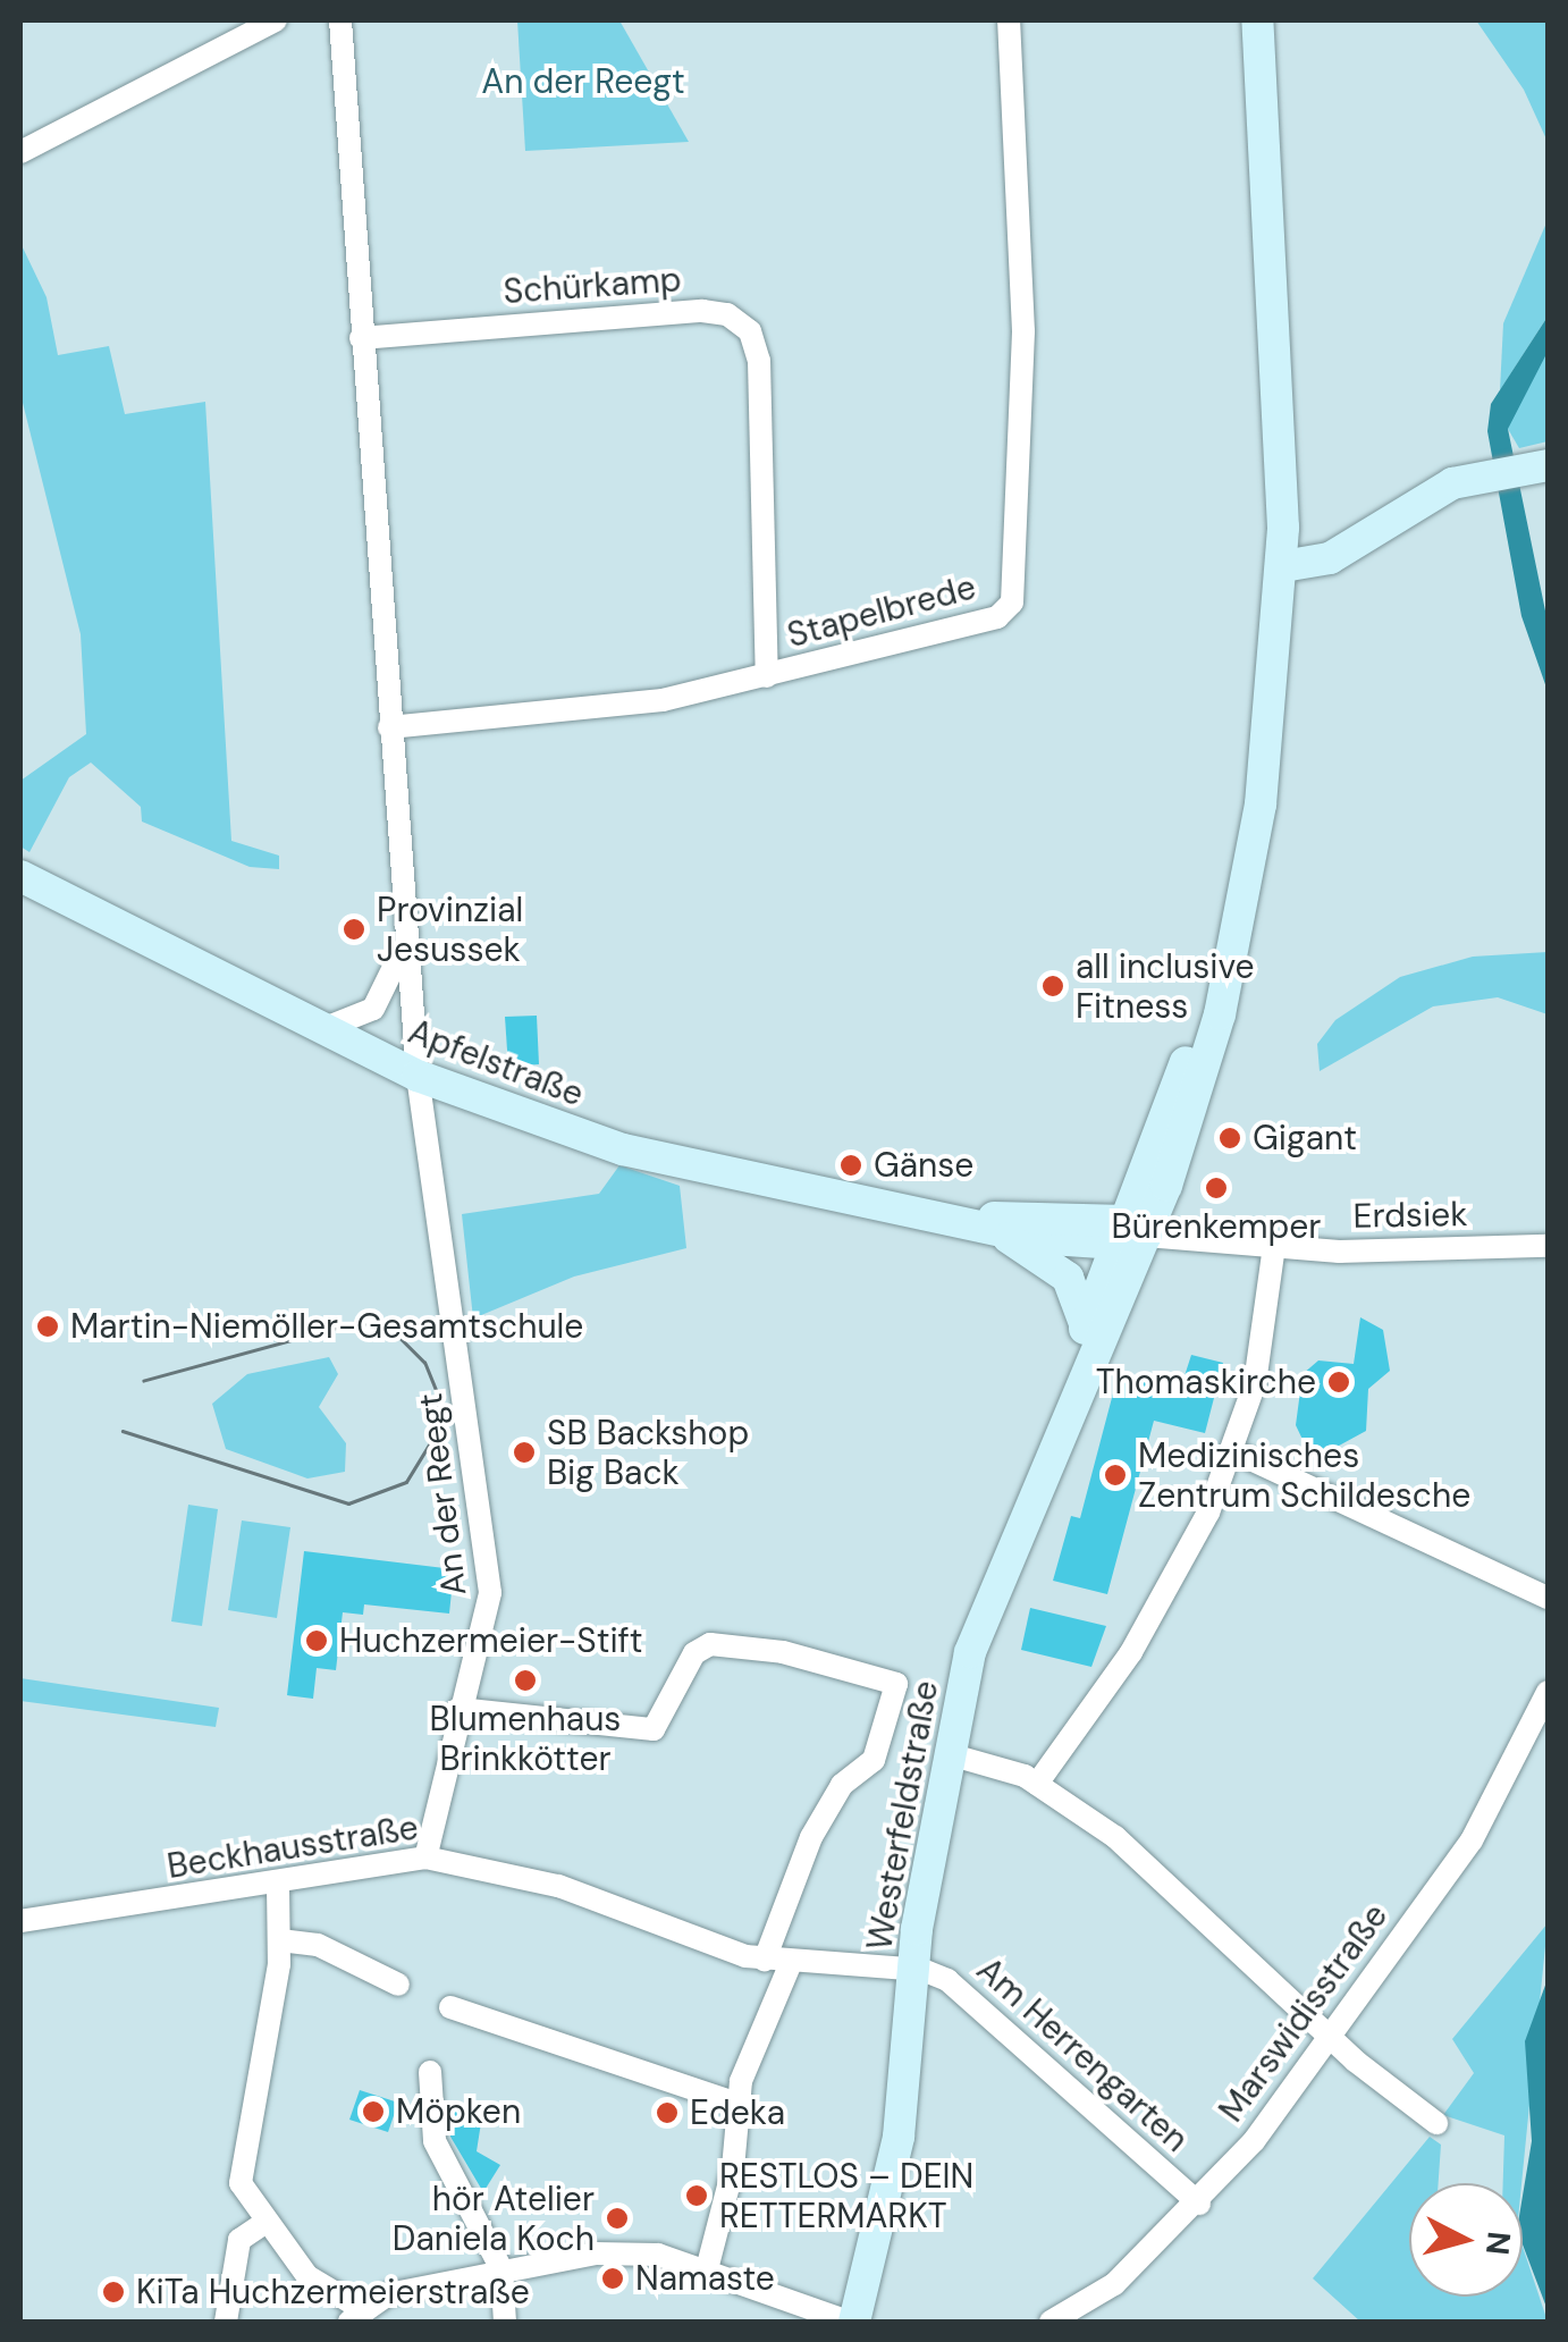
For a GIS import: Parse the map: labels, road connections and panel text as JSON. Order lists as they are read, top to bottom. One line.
{"streets":{"main road":["Apfelstraße","Westerfeldstraße"],"street":["Schürkamp","Stapelbrede","Erdsiek","An der Reegt","Beckhausstraße","Marswidisstraße","Am Herrengarten"]},"crossings":[["Schürkamp","Stapelbrede"],["Schürkamp","An der Reegt"],["Stapelbrede","An der Reegt"],["Apfelstraße","An der Reegt"],["Apfelstraße","Westerfeldstraße"],["An der Reegt","Beckhausstraße"],["Westerfeldstraße","Beckhausstraße"],["Westerfeldstraße","Am Herrengarten"],["Beckhausstraße","Am Herrengarten"],["Marswidisstraße","Am Herrengarten"]],"parks":["An der Reegt"],"places":["Provinzial Jesussek","all inclusive Fitness","Gigant","Gänse","Bürenkemper","Martin-Niemöller-Gesamtschule","Thomaskirche","SB Backshop Big Back","Medizinisches Zentrum Schildesche","Huchzermeier-Stift","Blumenhaus Brinkkötter","Möpken","Edeka","RESTLOS – DEIN RETTERMARKT","hör Atelier Daniela Koch","Namaste","KiTa Huchzermeierstraße"],"north":"right"}
